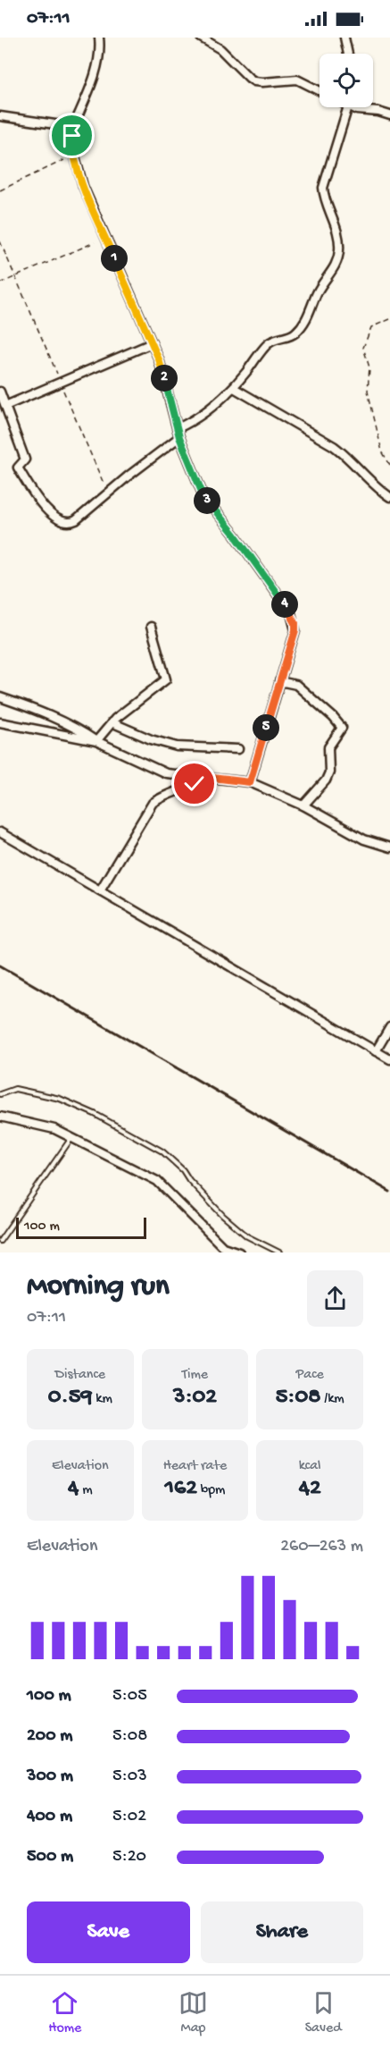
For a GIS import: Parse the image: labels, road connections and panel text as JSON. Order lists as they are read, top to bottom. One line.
{"scale_bar":"100 m","page":{"status":"07:11","pins":["1","2","3","4","5"],"scale":"100 m","heading":["Morning run","07:11"],"stats":[["Distance","0.59 km"],["Time","3:02"],["Pace","5:08 /km"],["Elevation","4 m"],["Heart rate","162 bpm"],["kcal","42"]],"chart":["Elevation","260–263 m"],"list":[{"name":"100 m","note":"5:05"},{"name":"200 m","note":"5:08"},{"name":"300 m","note":"5:03"},{"name":"400 m","note":"5:02"},{"name":"500 m","note":"5:20"}],"buttons":["Save","Share"],"tabs":["Home","Map","Saved"]}}
